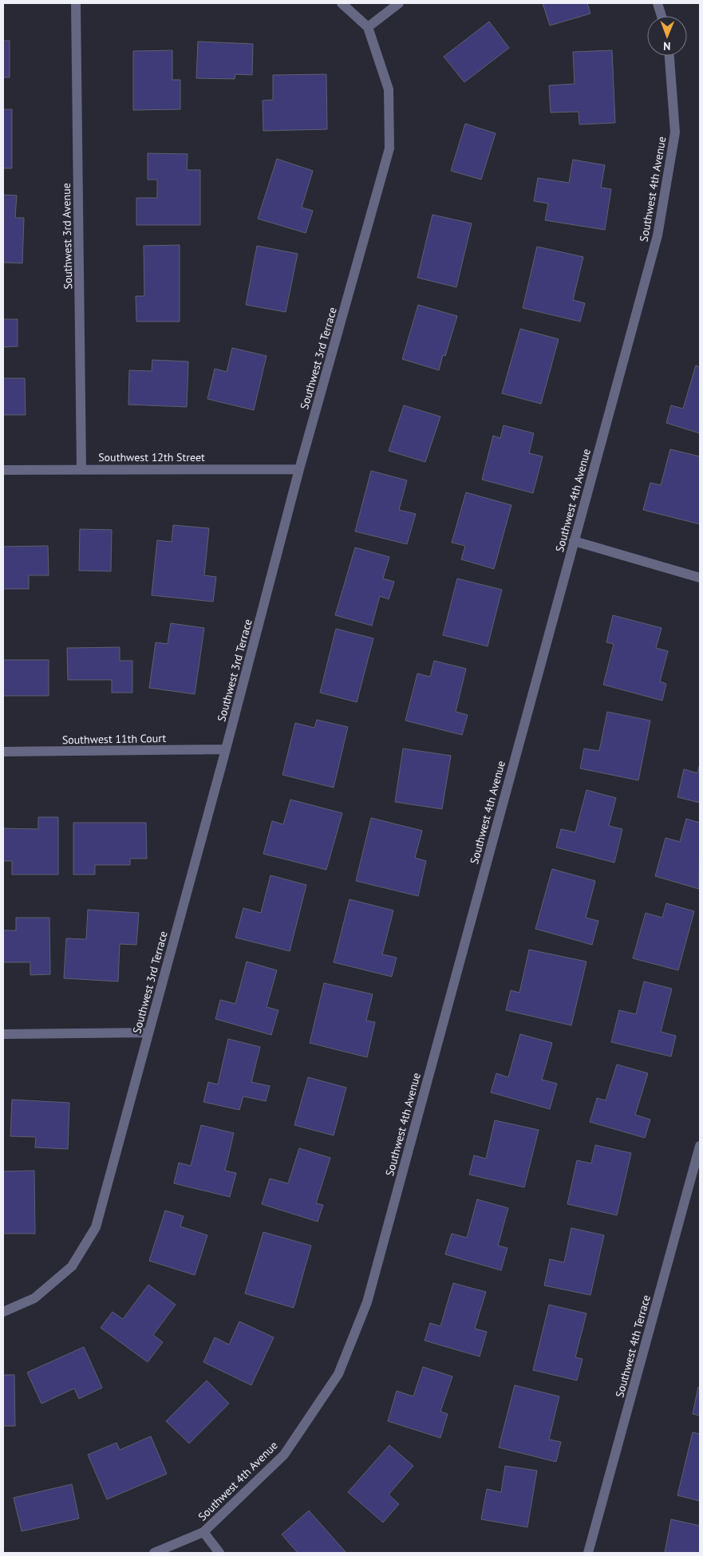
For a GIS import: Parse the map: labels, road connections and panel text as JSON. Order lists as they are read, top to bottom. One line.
{"streets":{"street":["Southwest 4th Avenue","Southwest 3rd Avenue","Southwest 3rd Terrace","Southwest 12th Street","Southwest 11th Court","Southwest 4th Terrace"]},"crossings":[["Southwest 3rd Avenue","Southwest 12th Street"],["Southwest 3rd Terrace","Southwest 12th Street"],["Southwest 3rd Terrace","Southwest 11th Court"]],"north":"bottom"}
